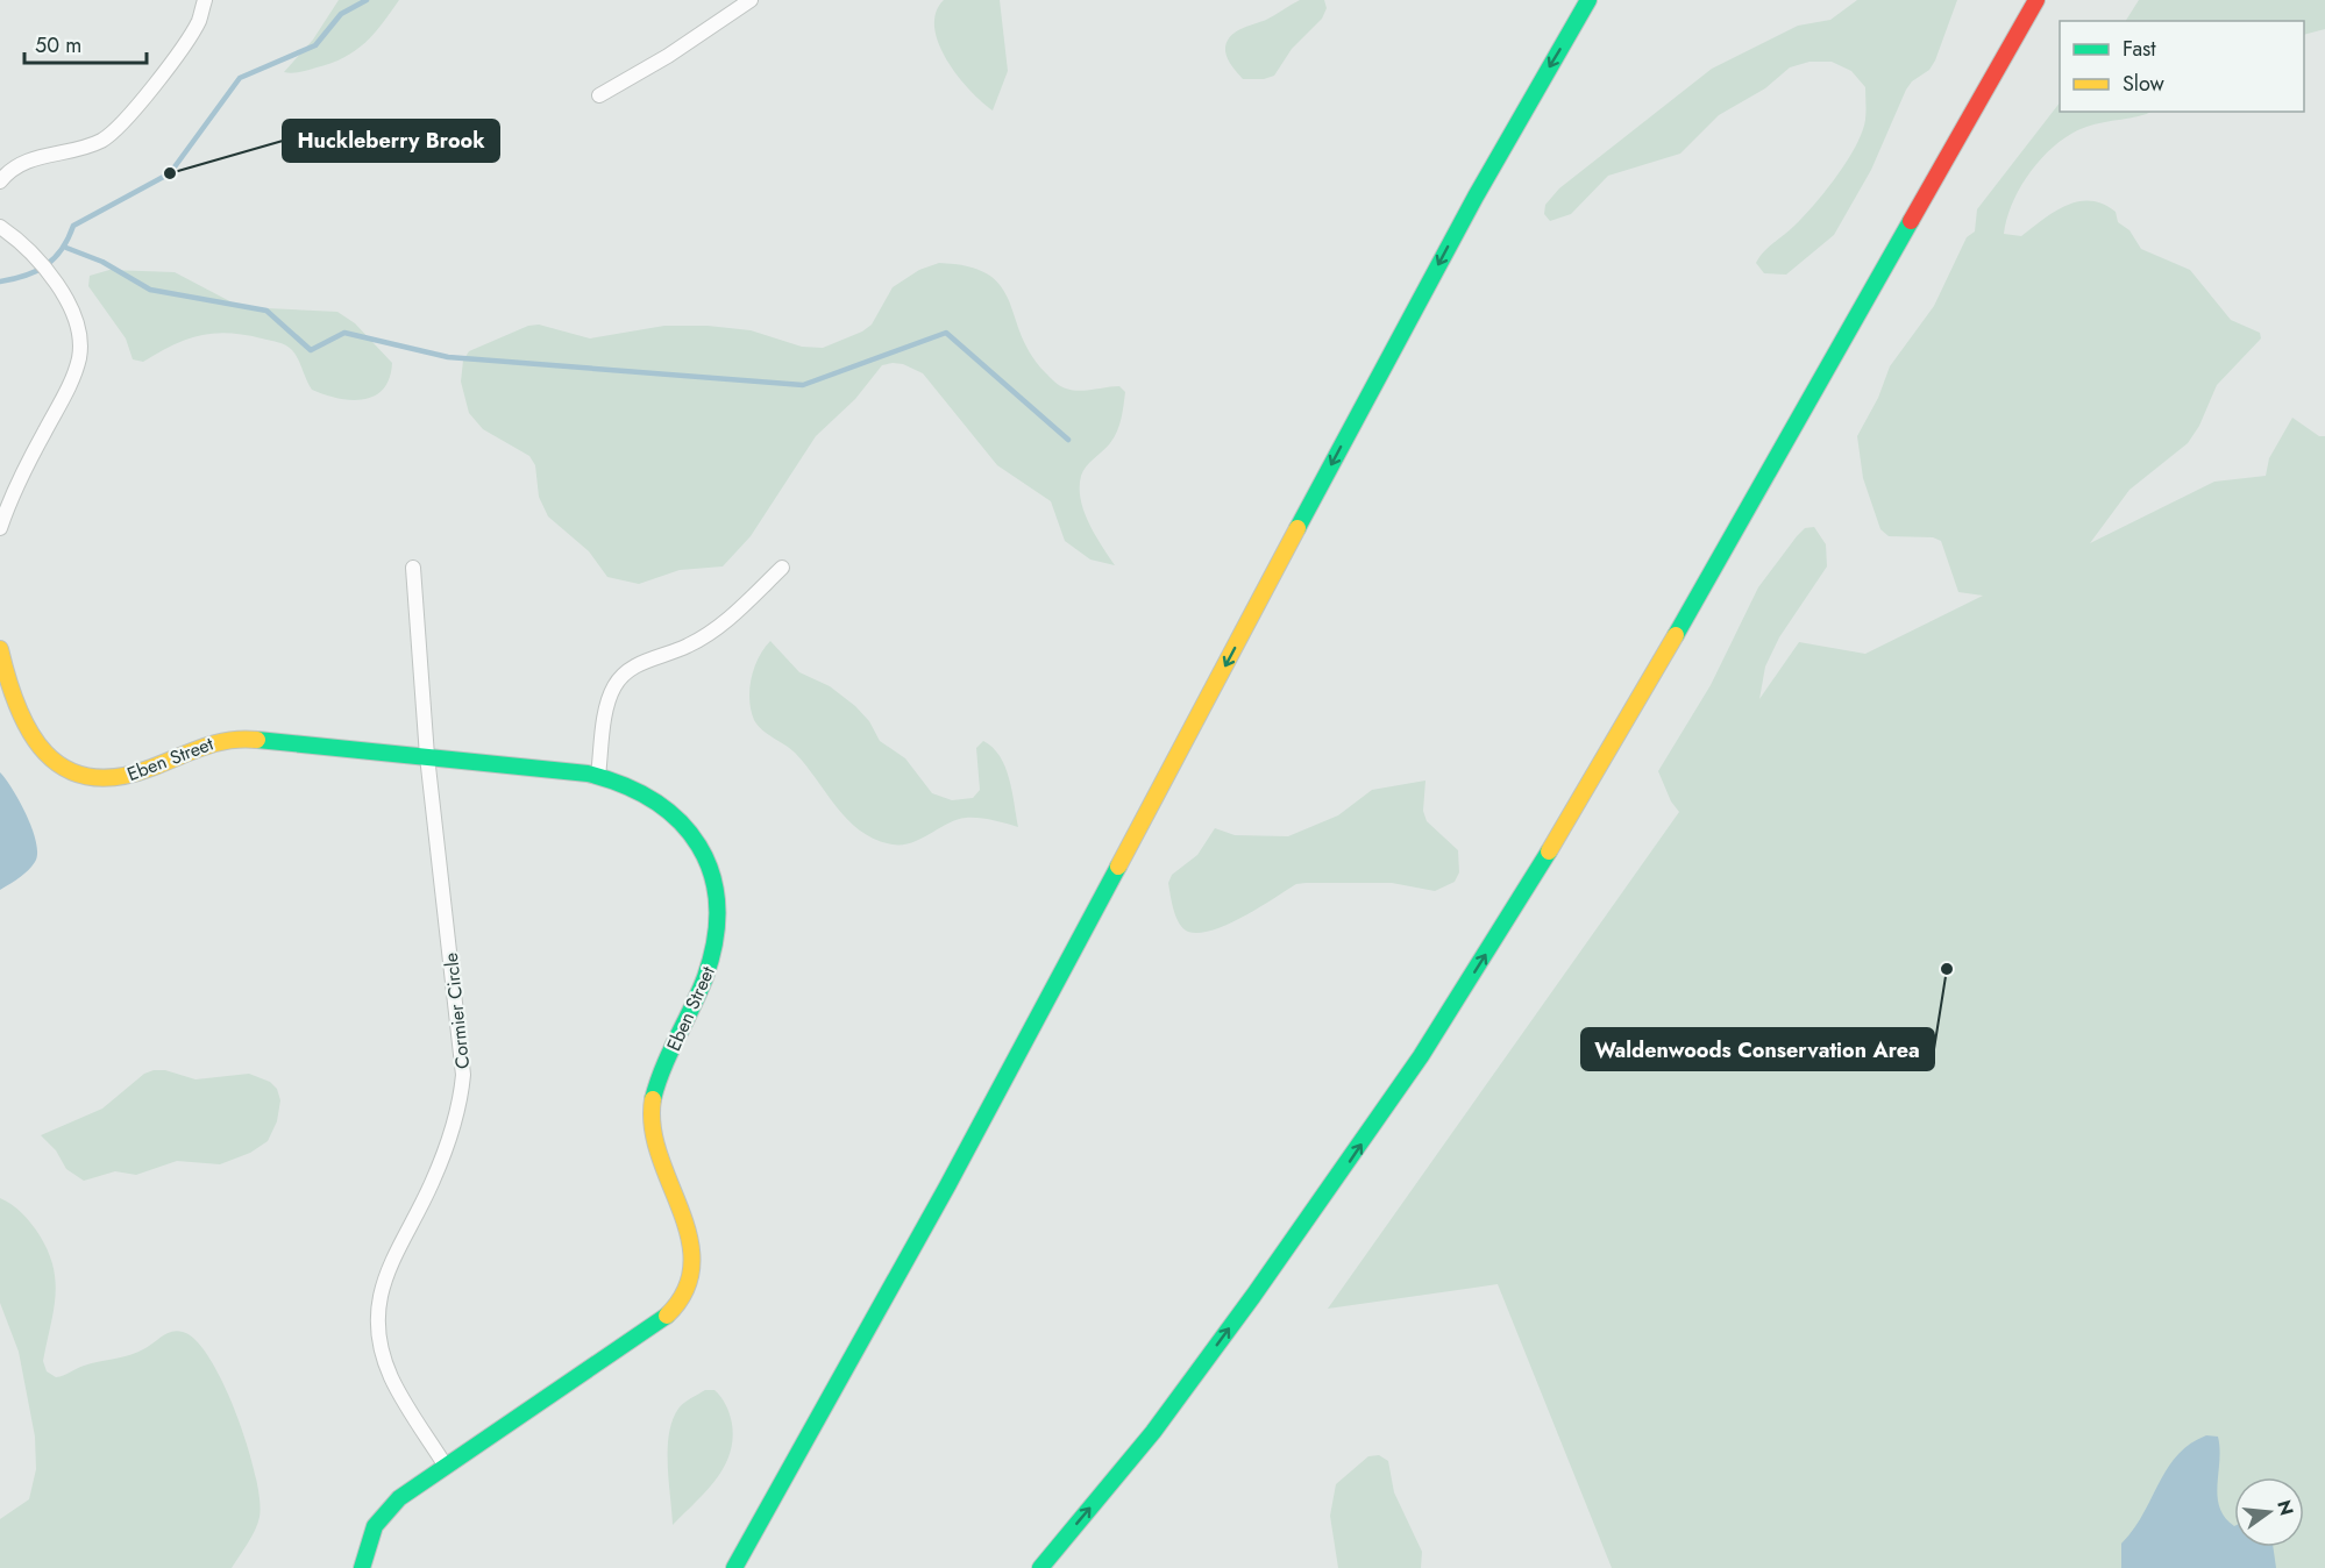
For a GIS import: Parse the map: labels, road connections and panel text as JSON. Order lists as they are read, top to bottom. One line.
{"streets":{"main road":["Eben Street"],"street":["Cormier Circle"]},"crossings":[["Eben Street","Cormier Circle"]],"places":["Huckleberry Brook","Waldenwoods Conservation Area"],"legend":["Fast","Slow"],"scale_bar":"50 m","north":"right"}
